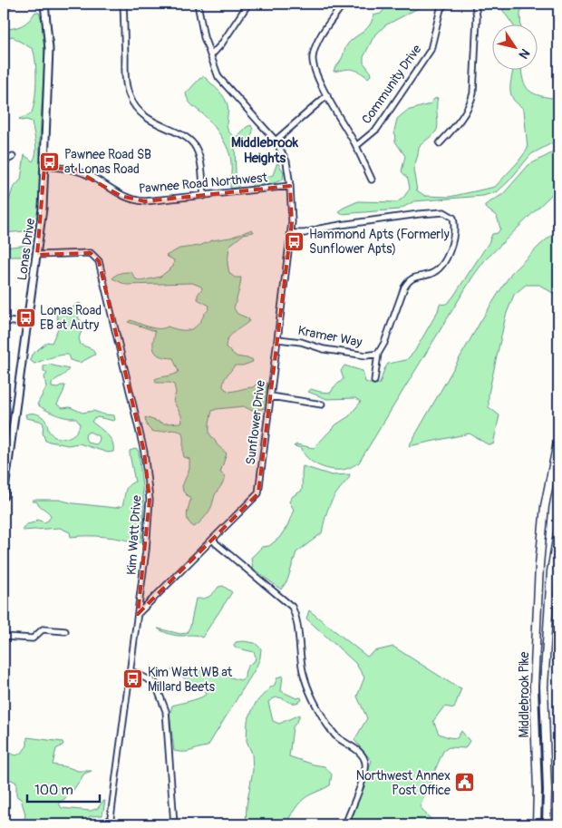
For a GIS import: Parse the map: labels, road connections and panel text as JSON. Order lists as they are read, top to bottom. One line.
{"streets":{"main road":["Middlebrook Pike"],"street":["Community Drive","Pawnee Road Northwest","Lonas Drive","Kramer Way","Sunflower Drive","Kim Watt Drive"]},"crossings":[["Pawnee Road Northwest","Lonas Drive"],["Pawnee Road Northwest","Sunflower Drive"],["Lonas Drive","Kim Watt Drive"],["Kramer Way","Sunflower Drive"],["Sunflower Drive","Kim Watt Drive"]],"districts":["Middlebrook Heights"],"places":{"bus stop":["Pawnee Road SB at Lonas Road","Hammond Apts (Formerly Sunflower Apts)","Lonas Road EB at Autry","Kim Watt WB at Millard Beets"],"public building":["Northwest Annex Post Office"]},"scale_bar":"100 m","north":"bottom right"}
